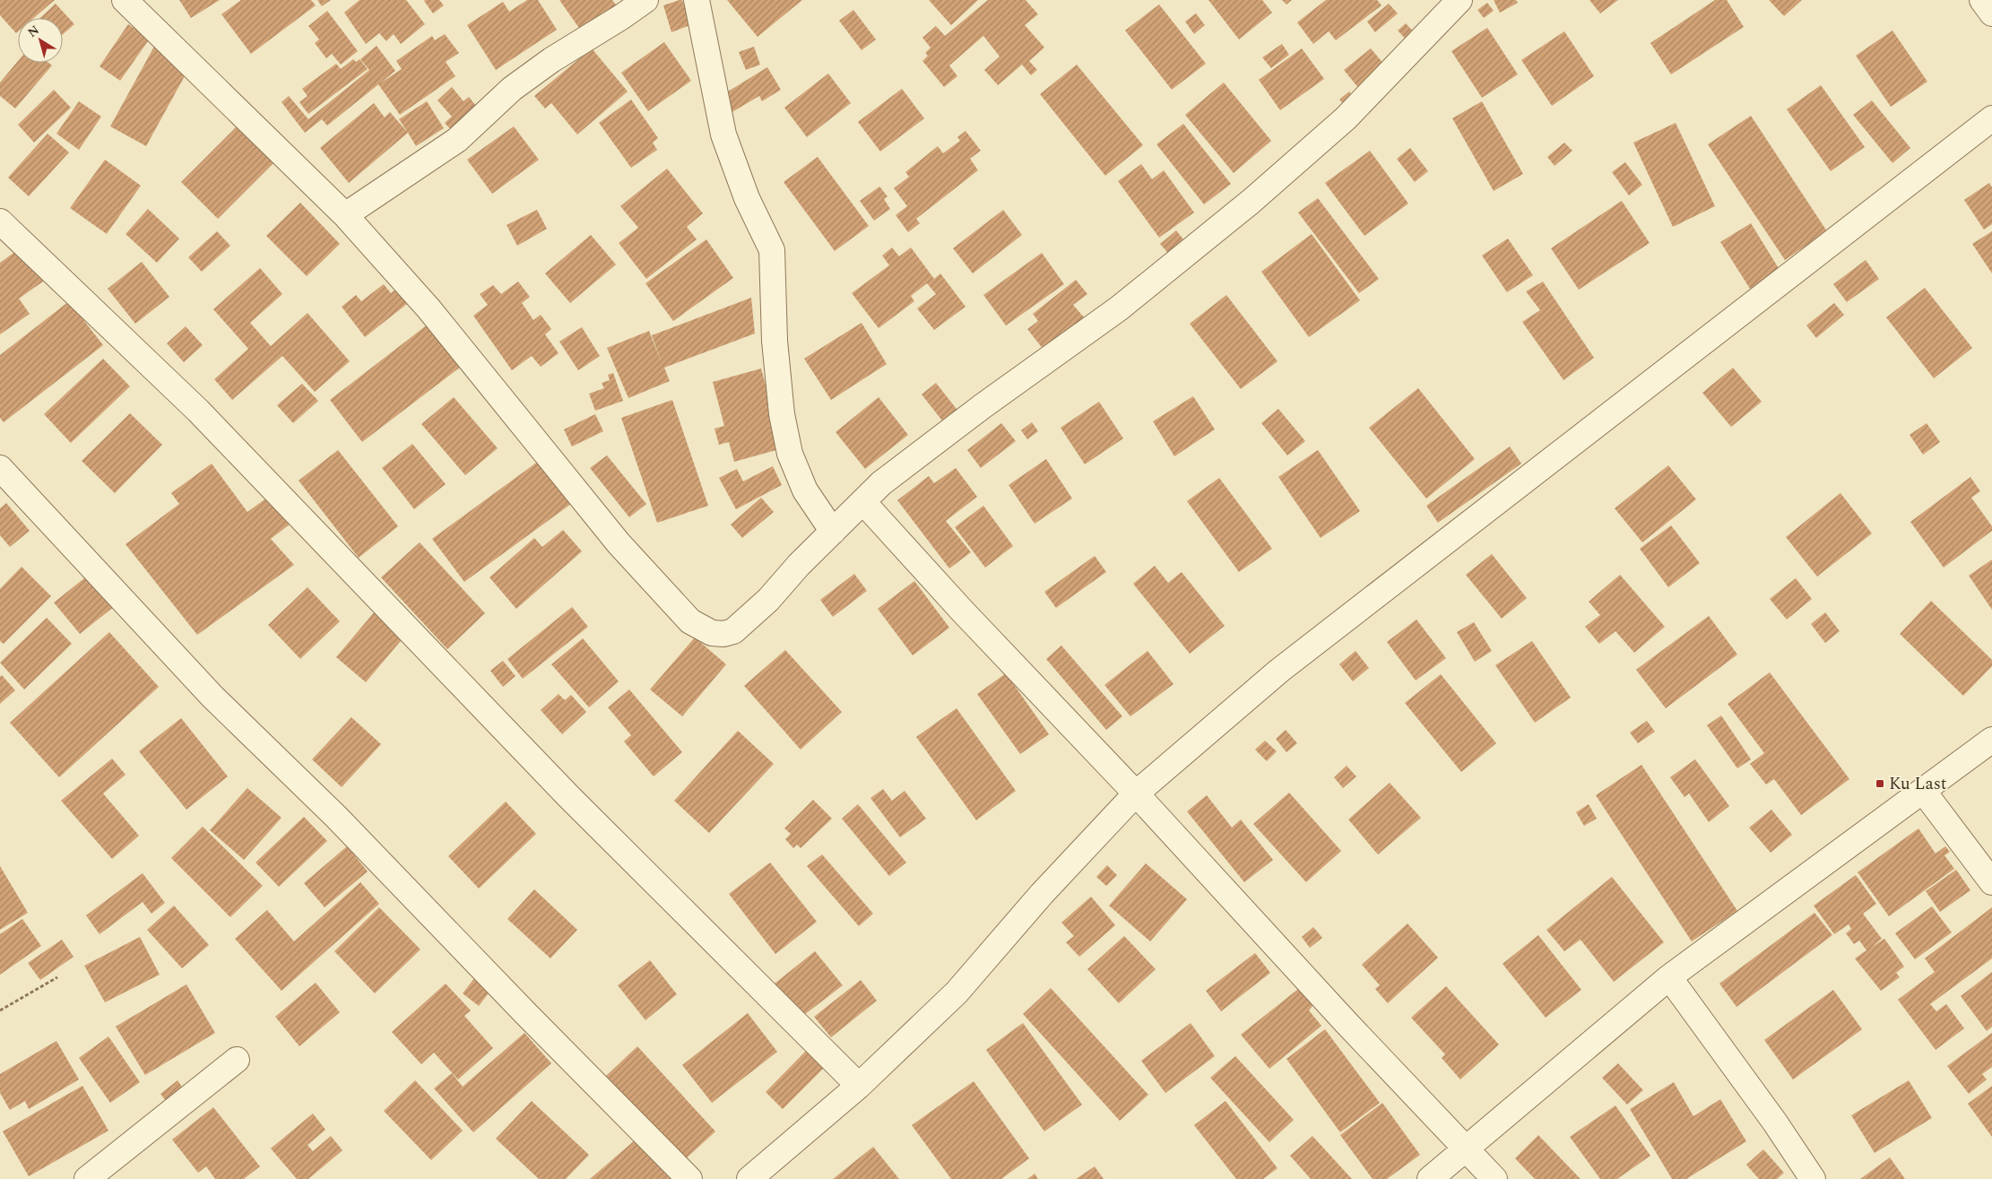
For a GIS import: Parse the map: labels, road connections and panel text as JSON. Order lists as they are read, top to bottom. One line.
{"places":{"transit":["Ku Last"]},"north":"top left"}
